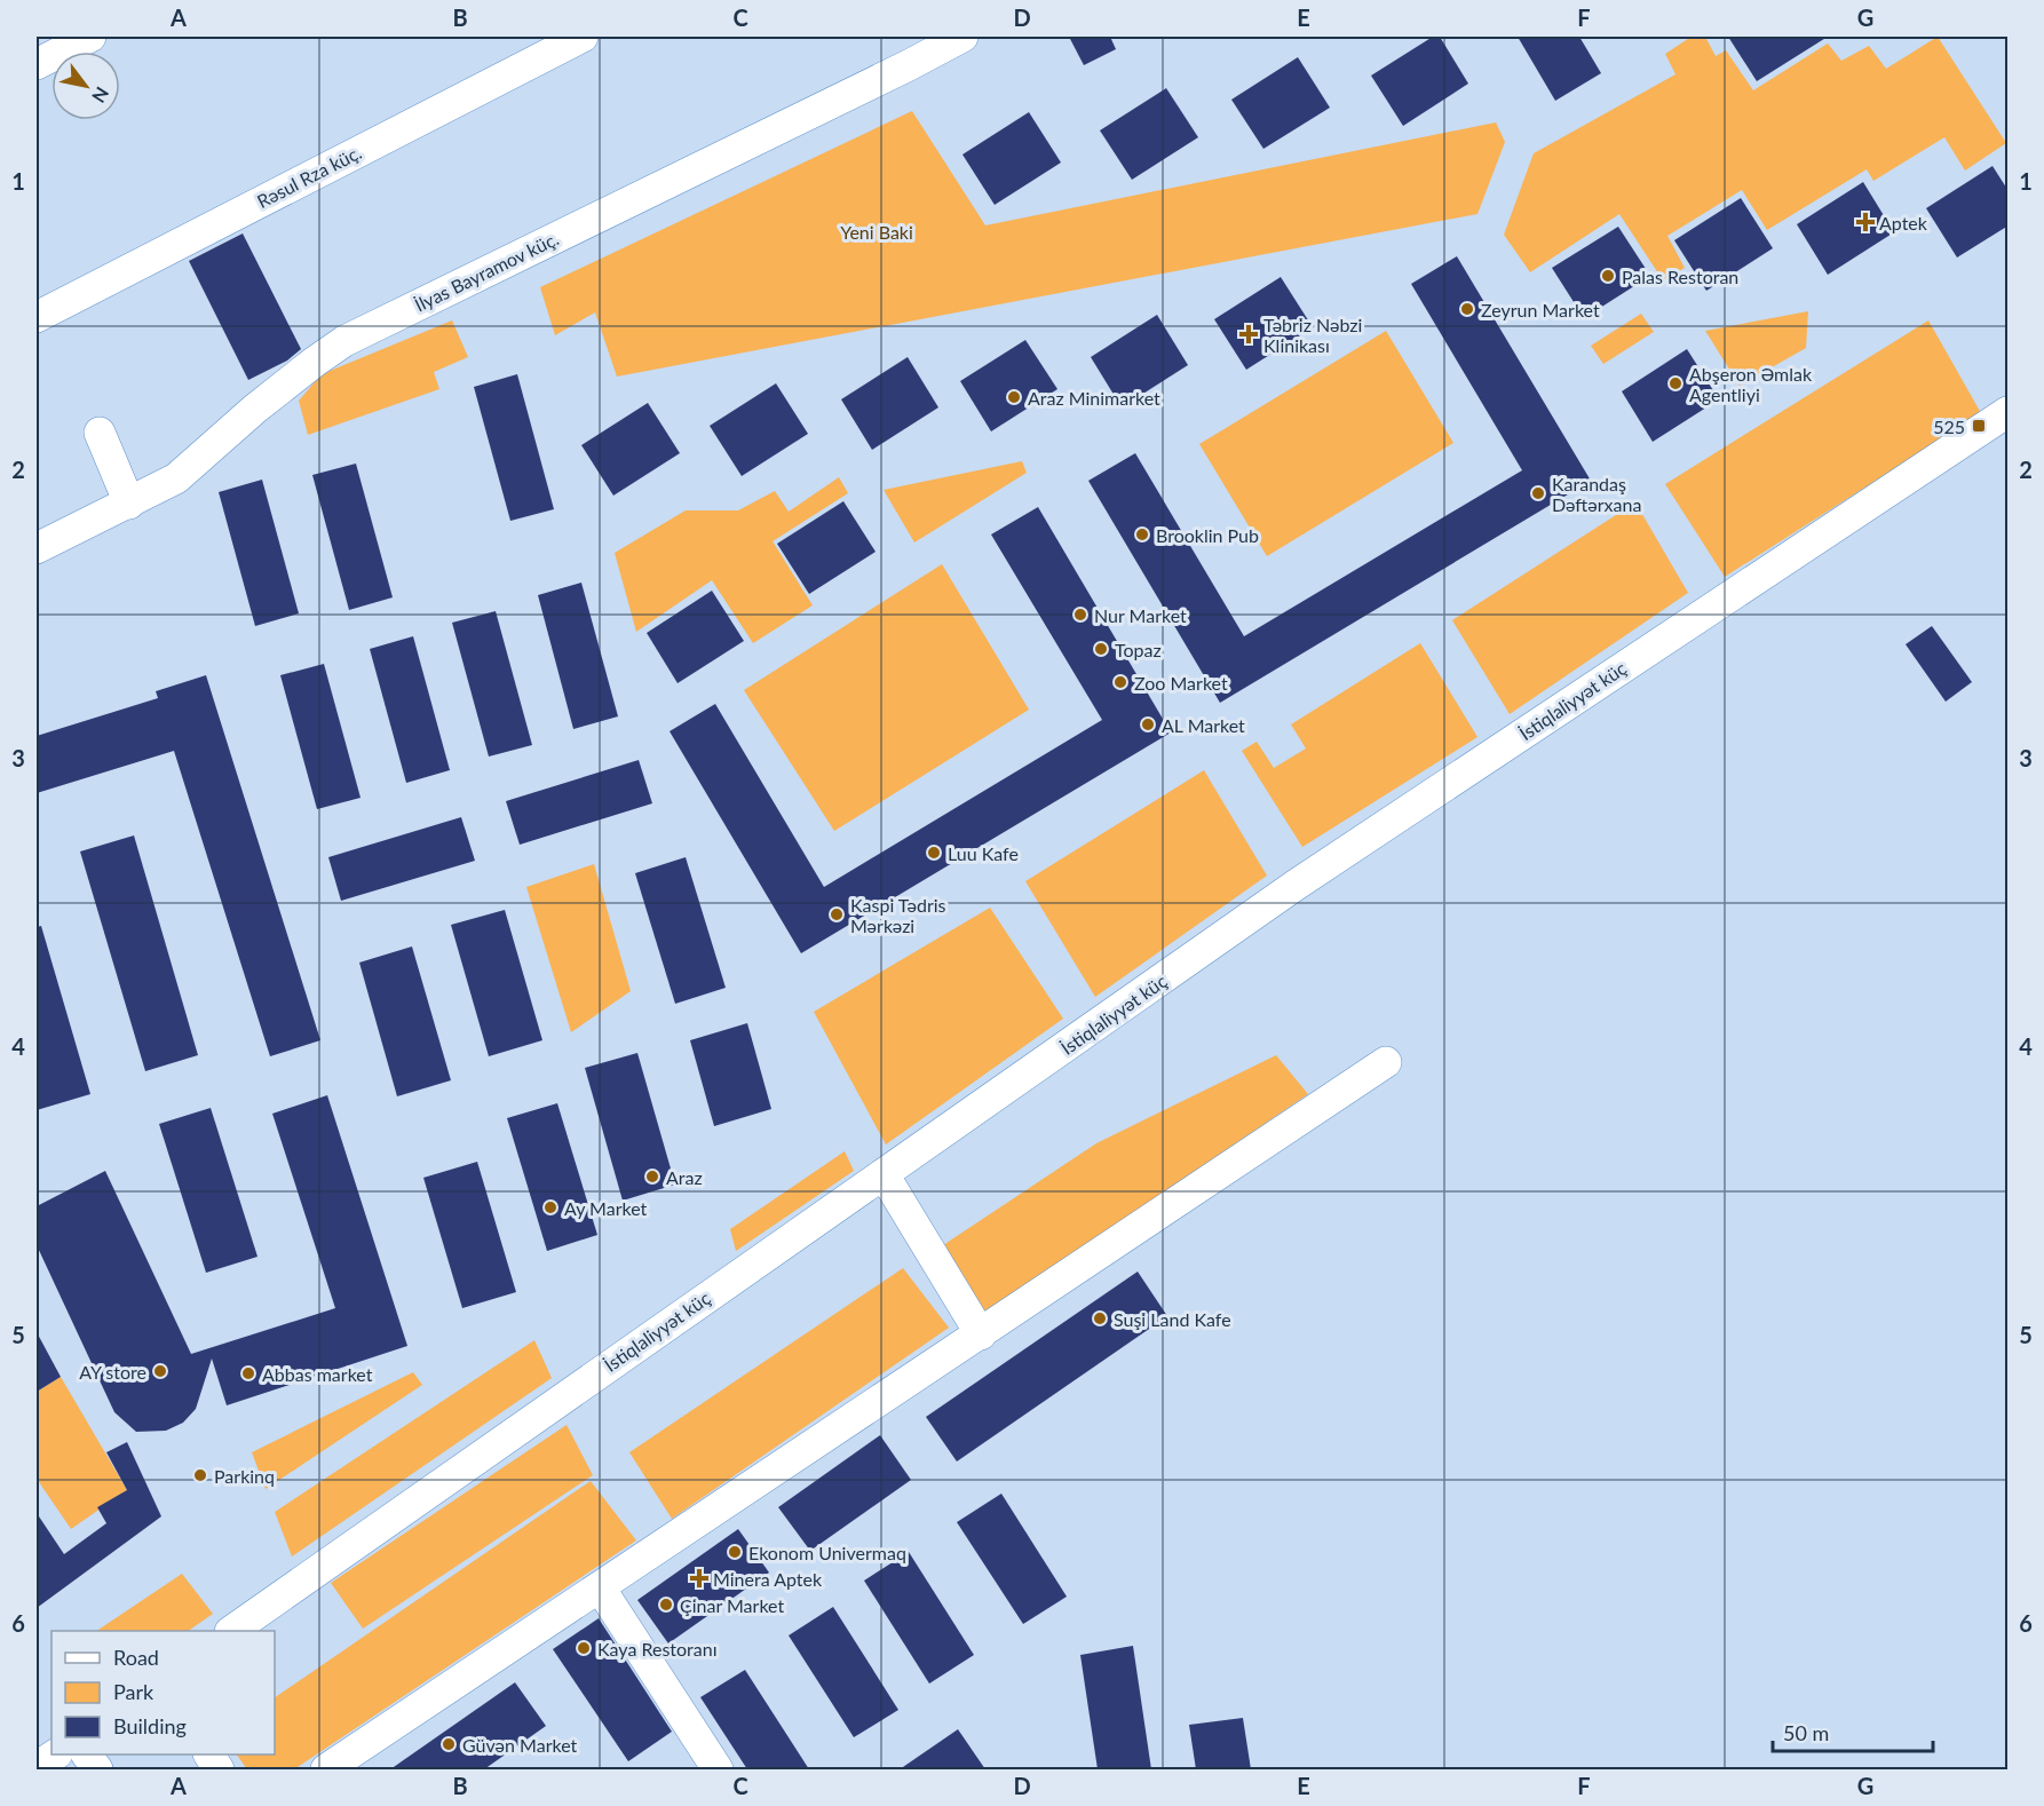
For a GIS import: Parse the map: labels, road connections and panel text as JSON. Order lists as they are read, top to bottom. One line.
{"streets":{"street":["Rəsul Rza küç.","İlyas Bayramov küç.","İstiqlaliyyət küç"]},"parks":["Yeni Baki"],"places":{"health":["Aptek","Təbriz Nəbzi Klinikası","Minera Aptek"],"other":["Palas Restoran","Zeyrun Market","Abşeron Əmlak Agentliyi","Araz Minimarket","Karandaş Dəftərxana","Brooklin Pub","Nur Market","Topaz","Zoo Market","AL Market","Luu Kafe","Kaspi Tədris Mərkəzi","Araz","Ay Market","Suşi Land Kafe","AY store","Abbas market","Parkinq","Ekonom Univermaq","Çinar Market","Kaya Restoranı","Güvən Market"],"transit":["525"]},"legend":["Road","Park","Building"],"scale_bar":"50 m","north":"bottom right","grid":{"columns":["A","B","C","D","E","F","G"],"rows":["1","2","3","4","5","6"]}}
